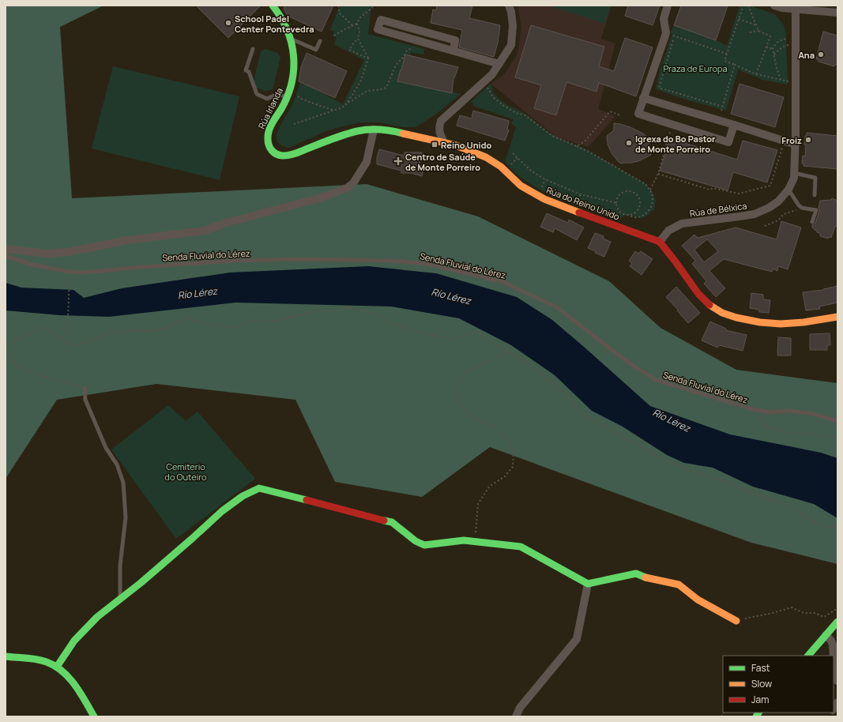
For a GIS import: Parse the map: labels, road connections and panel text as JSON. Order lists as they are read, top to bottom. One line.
{"streets":{"street":["Rúa Irlanda","Rúa do Reino Unido","Rúa de Bélxica"],"lane":["Senda Fluvial do Lérez"]},"crossings":[["Rúa Irlanda","Rúa do Reino Unido"],["Rúa do Reino Unido","Rúa de Bélxica"]],"water":["Río Lérez"],"parks":["Praza de Europa","Cemiterio do Outeiro"],"places":{"other":["School Padel Center Pontevedra","Ana","Froiz","Igrexa do Bo Pastor de Monte Porreiro"],"transit":["Reino Unido"],"health":["Centro de Saúde de Monte Porreiro"]},"legend":["Fast","Slow","Jam"]}
